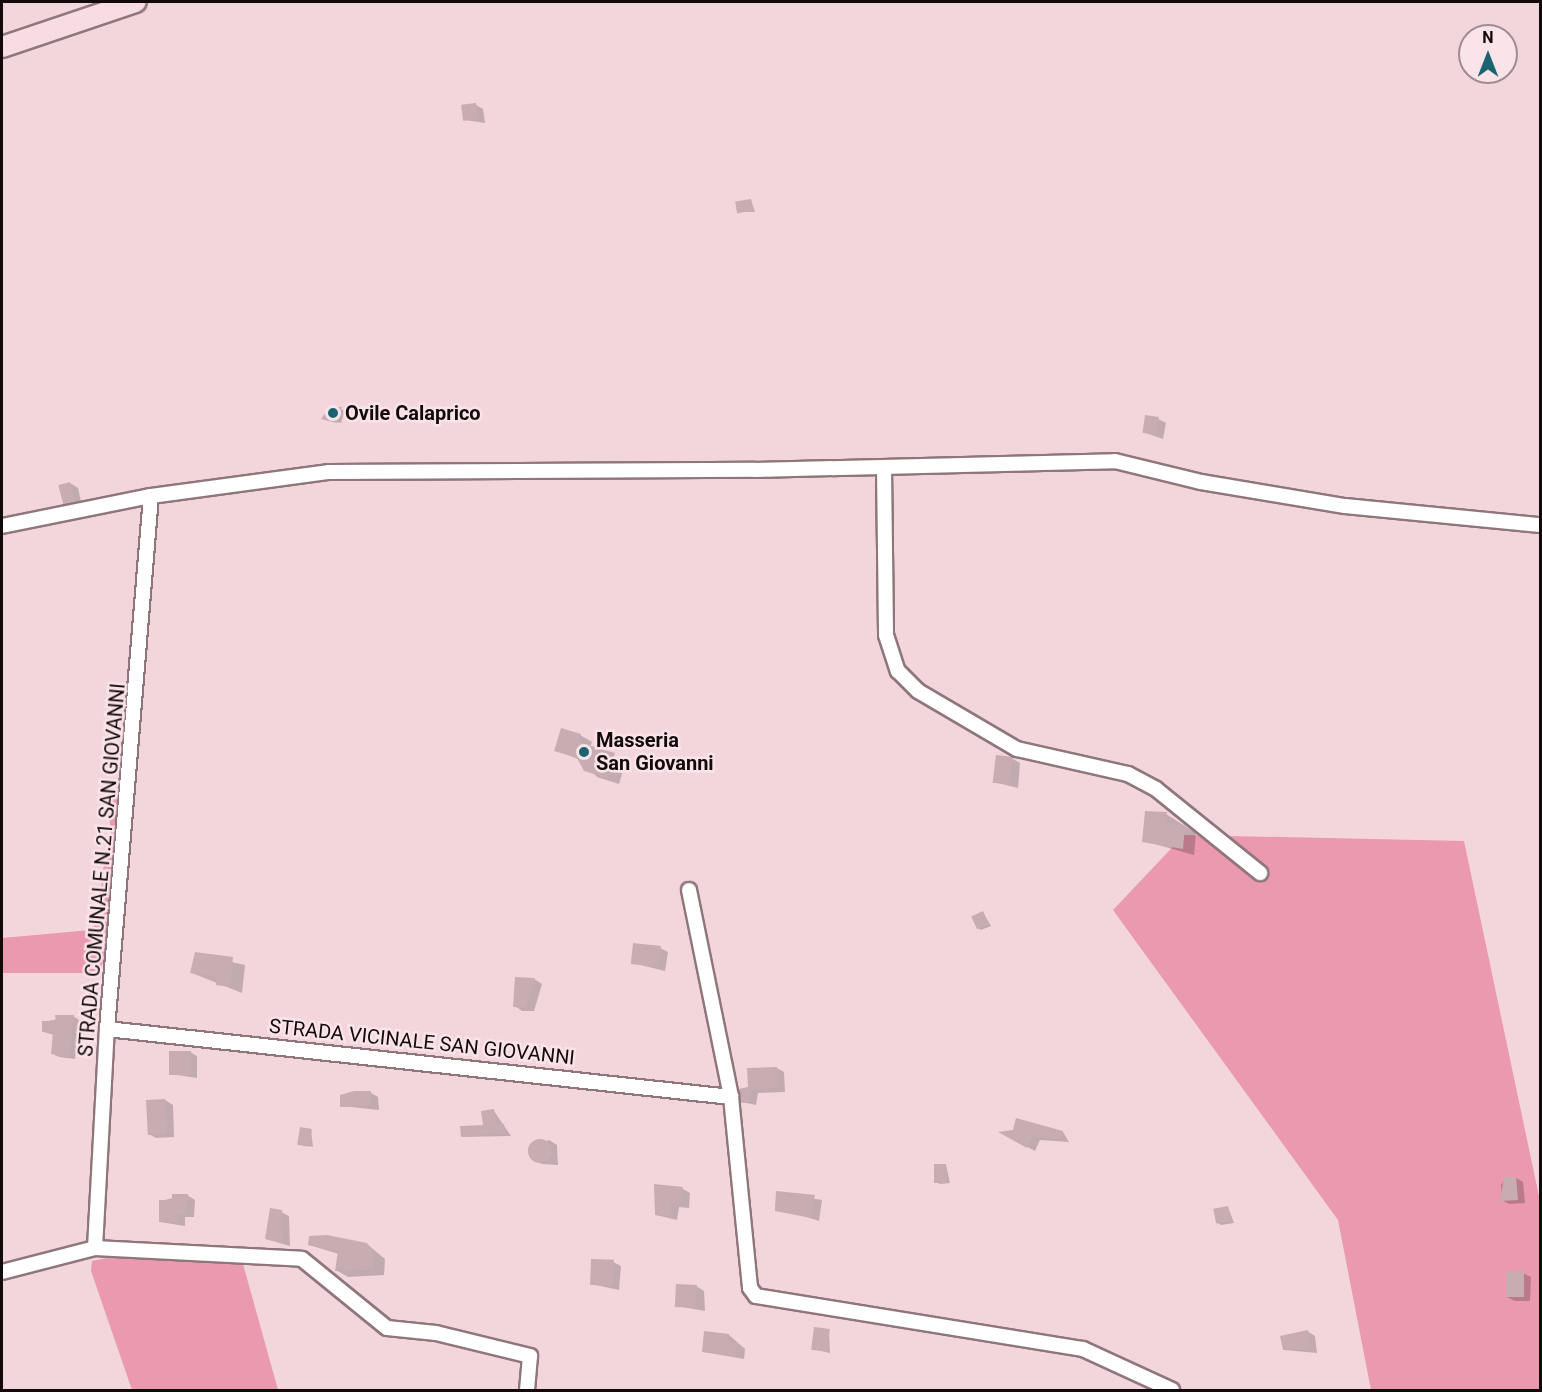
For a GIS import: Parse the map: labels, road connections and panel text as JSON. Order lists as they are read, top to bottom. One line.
{"streets":{"street":["STRADA COMUNALE N.21 SAN GIOVANNI","STRADA VICINALE SAN GIOVANNI"]},"crossings":[["STRADA COMUNALE N.21 SAN GIOVANNI","STRADA VICINALE SAN GIOVANNI"]],"places":["Ovile Calaprico","Masseria San Giovanni"],"north":"top"}
